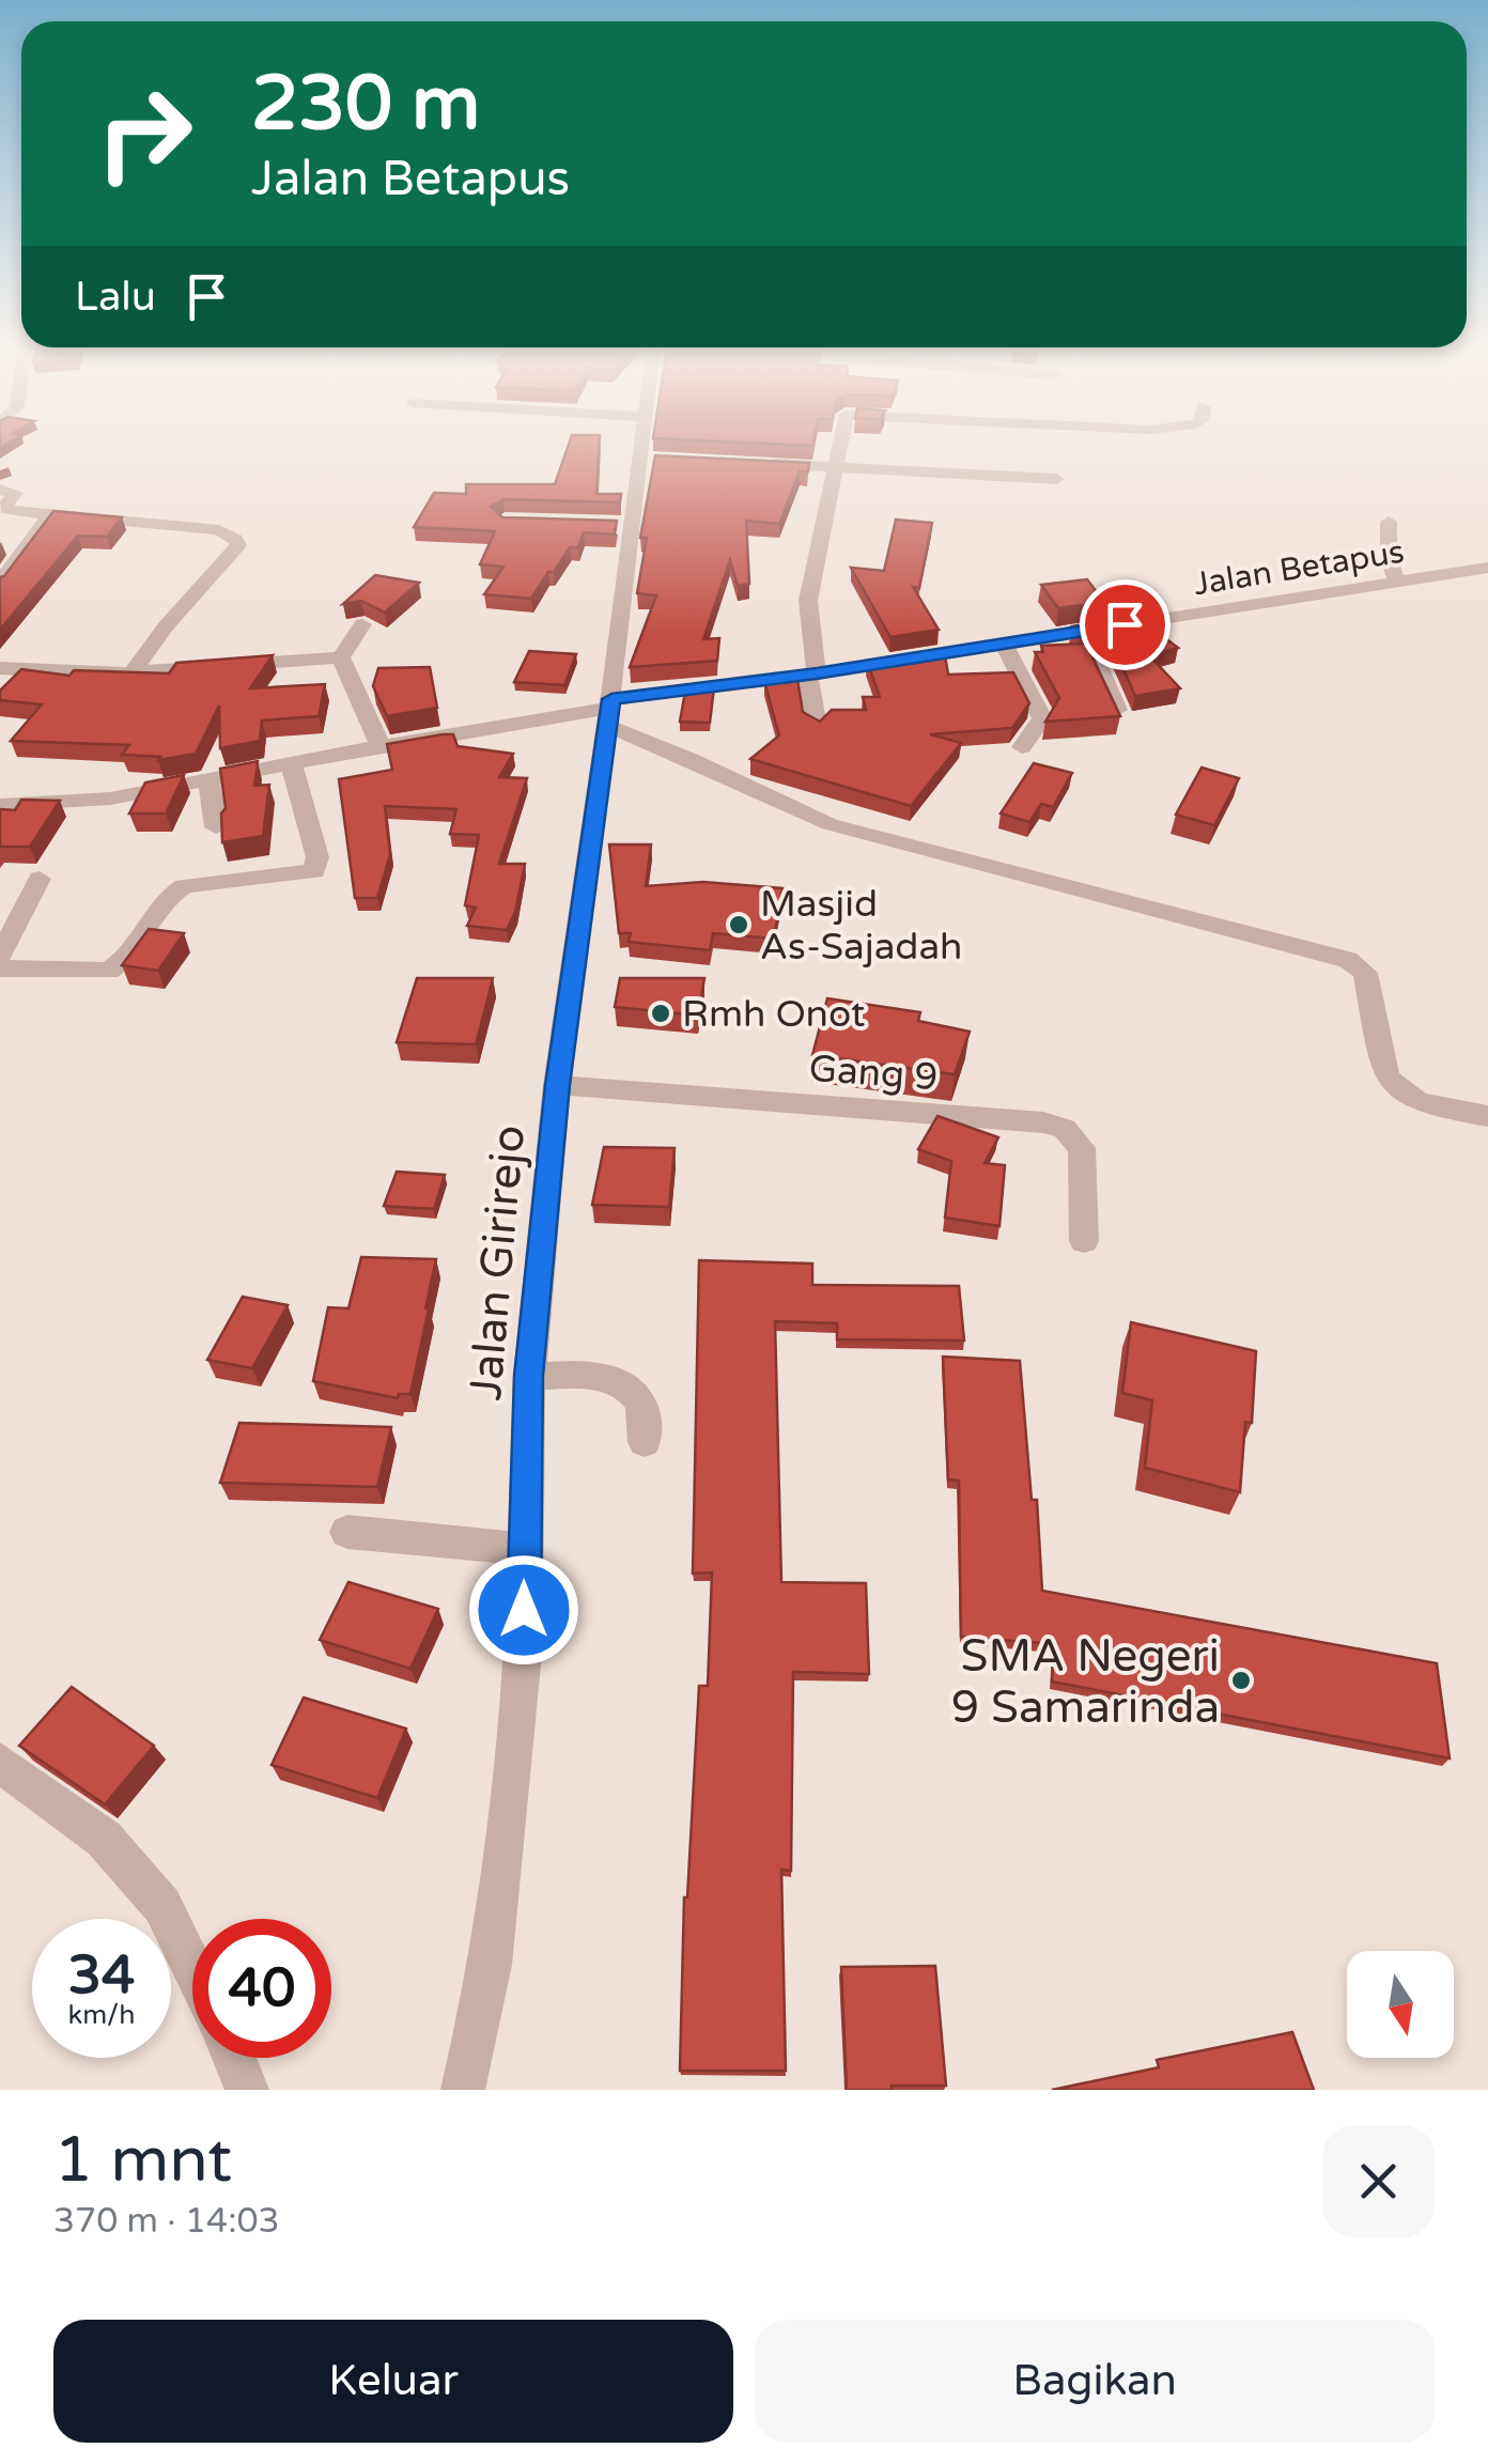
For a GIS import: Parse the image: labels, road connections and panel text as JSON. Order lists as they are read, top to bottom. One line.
{"streets":{"street":["Jalan Betapus","Gang 9","Jalan Girirejo"]},"crossings":[["Jalan Betapus","Jalan Girirejo"],["Gang 9","Jalan Girirejo"]],"places":["Masjid As-Sajadah","Rmh Onot","SMA Negeri 9 Samarinda"],"north":"bottom","page":{"turn":["230 m","Jalan Betapus"],"then":"Lalu","speed":"34 km/h","limit":"40","heading":["1 mnt","370 m · 14:03"],"buttons":["Keluar","Bagikan"]}}
